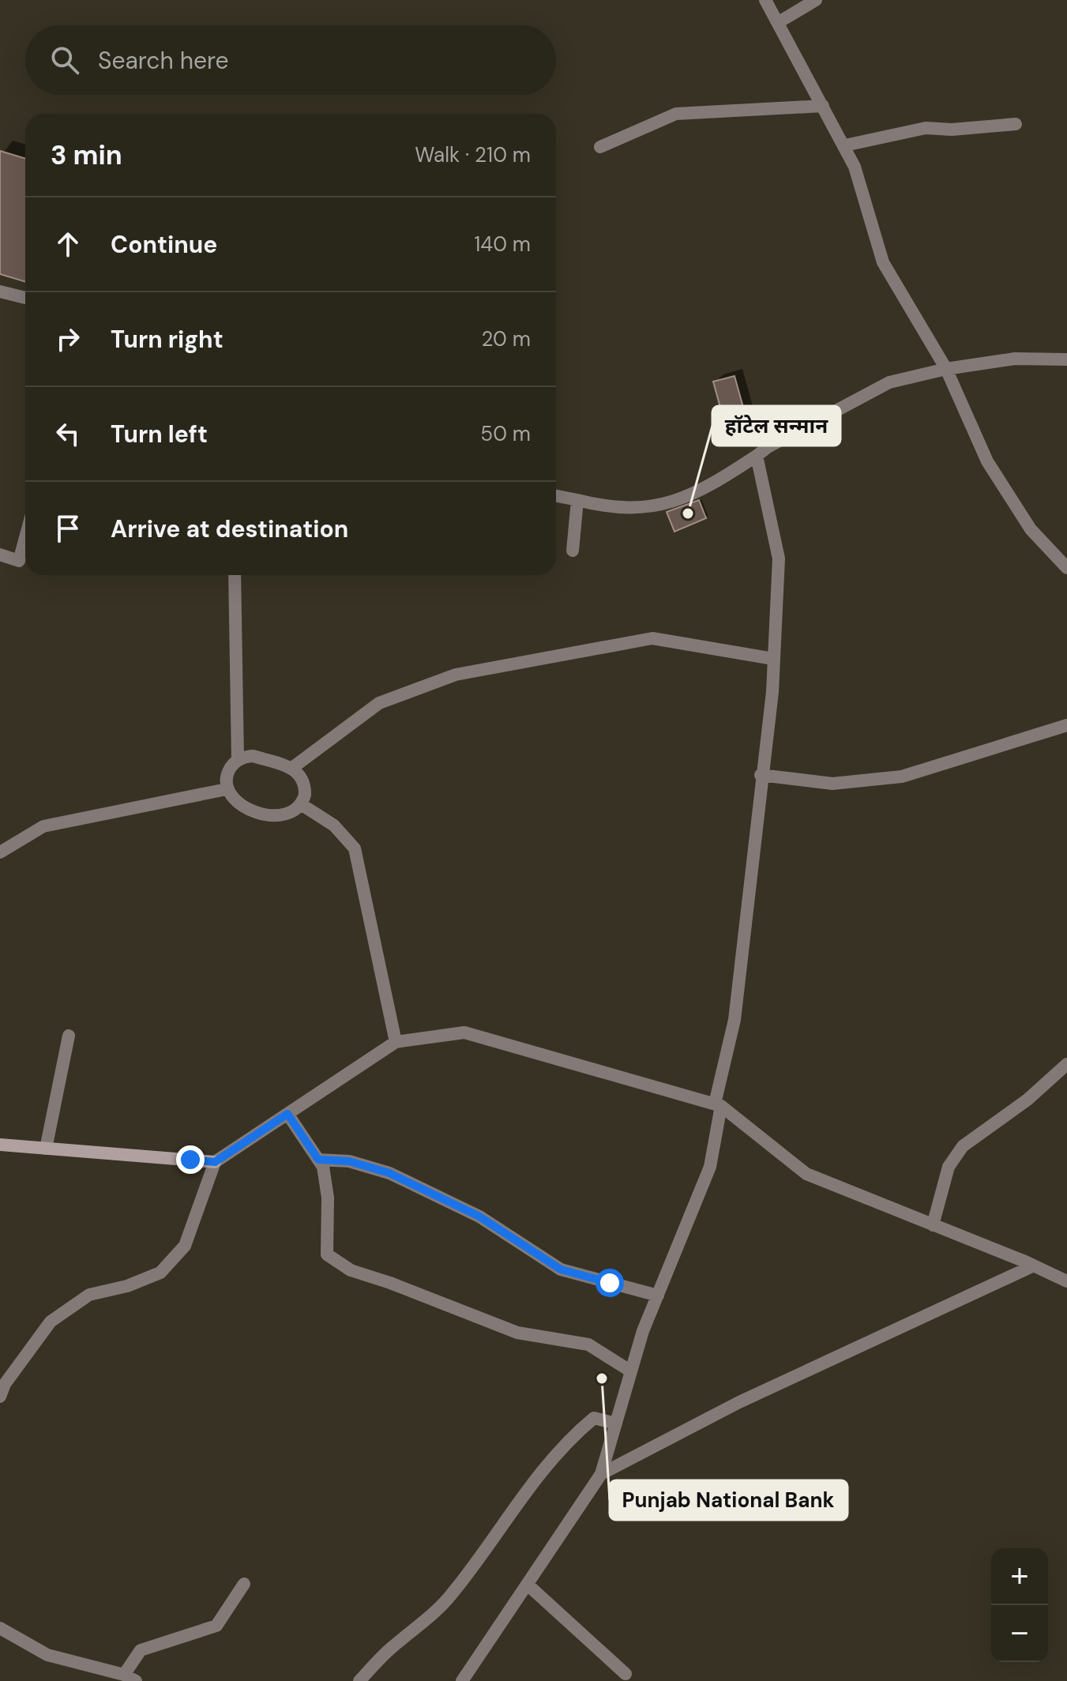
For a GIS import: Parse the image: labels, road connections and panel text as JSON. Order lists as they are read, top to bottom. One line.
{"places":["हॉटेल सन्मान","Punjab National Bank"],"page":{"search":"Search here","heading":["3 min","Walk · 210 m"],"list":[["Continue","140 m"],["Turn right","20 m"],["Turn left","50 m"],"Arrive at destination"],"map_buttons":["+","−"]}}
